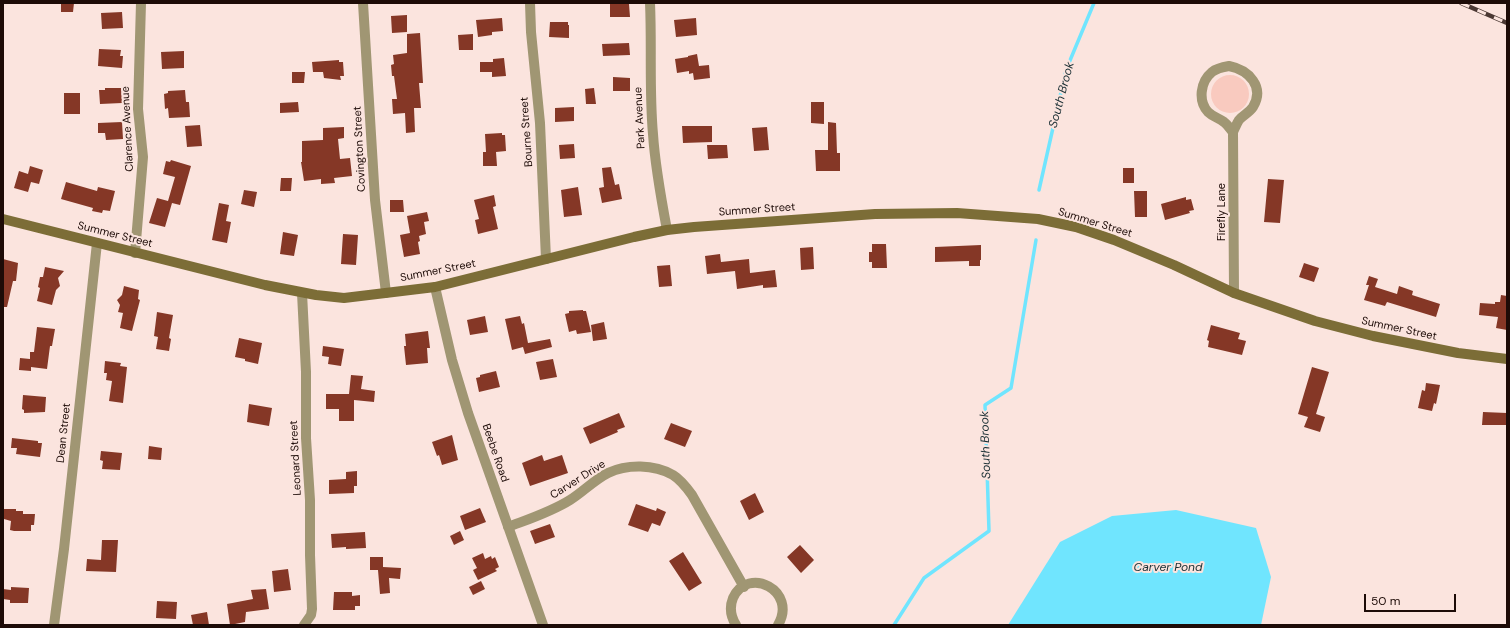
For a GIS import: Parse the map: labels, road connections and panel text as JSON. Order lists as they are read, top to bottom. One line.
{"streets":{"main road":["Summer Street"],"street":["Park Avenue","Clarence Avenue","Bourne Street","Covington Street","Firefly Lane","Dean Street","Beebe Road","Leonard Street","Carver Drive"]},"crossings":[["Park Avenue","Summer Street"],["Clarence Avenue","Summer Street"],["Bourne Street","Summer Street"],["Covington Street","Summer Street"],["Summer Street","Firefly Lane"],["Summer Street","Dean Street"],["Summer Street","Beebe Road"],["Summer Street","Leonard Street"],["Beebe Road","Carver Drive"]],"water":["South Brook","Carver Pond"],"scale_bar":"50 m"}
